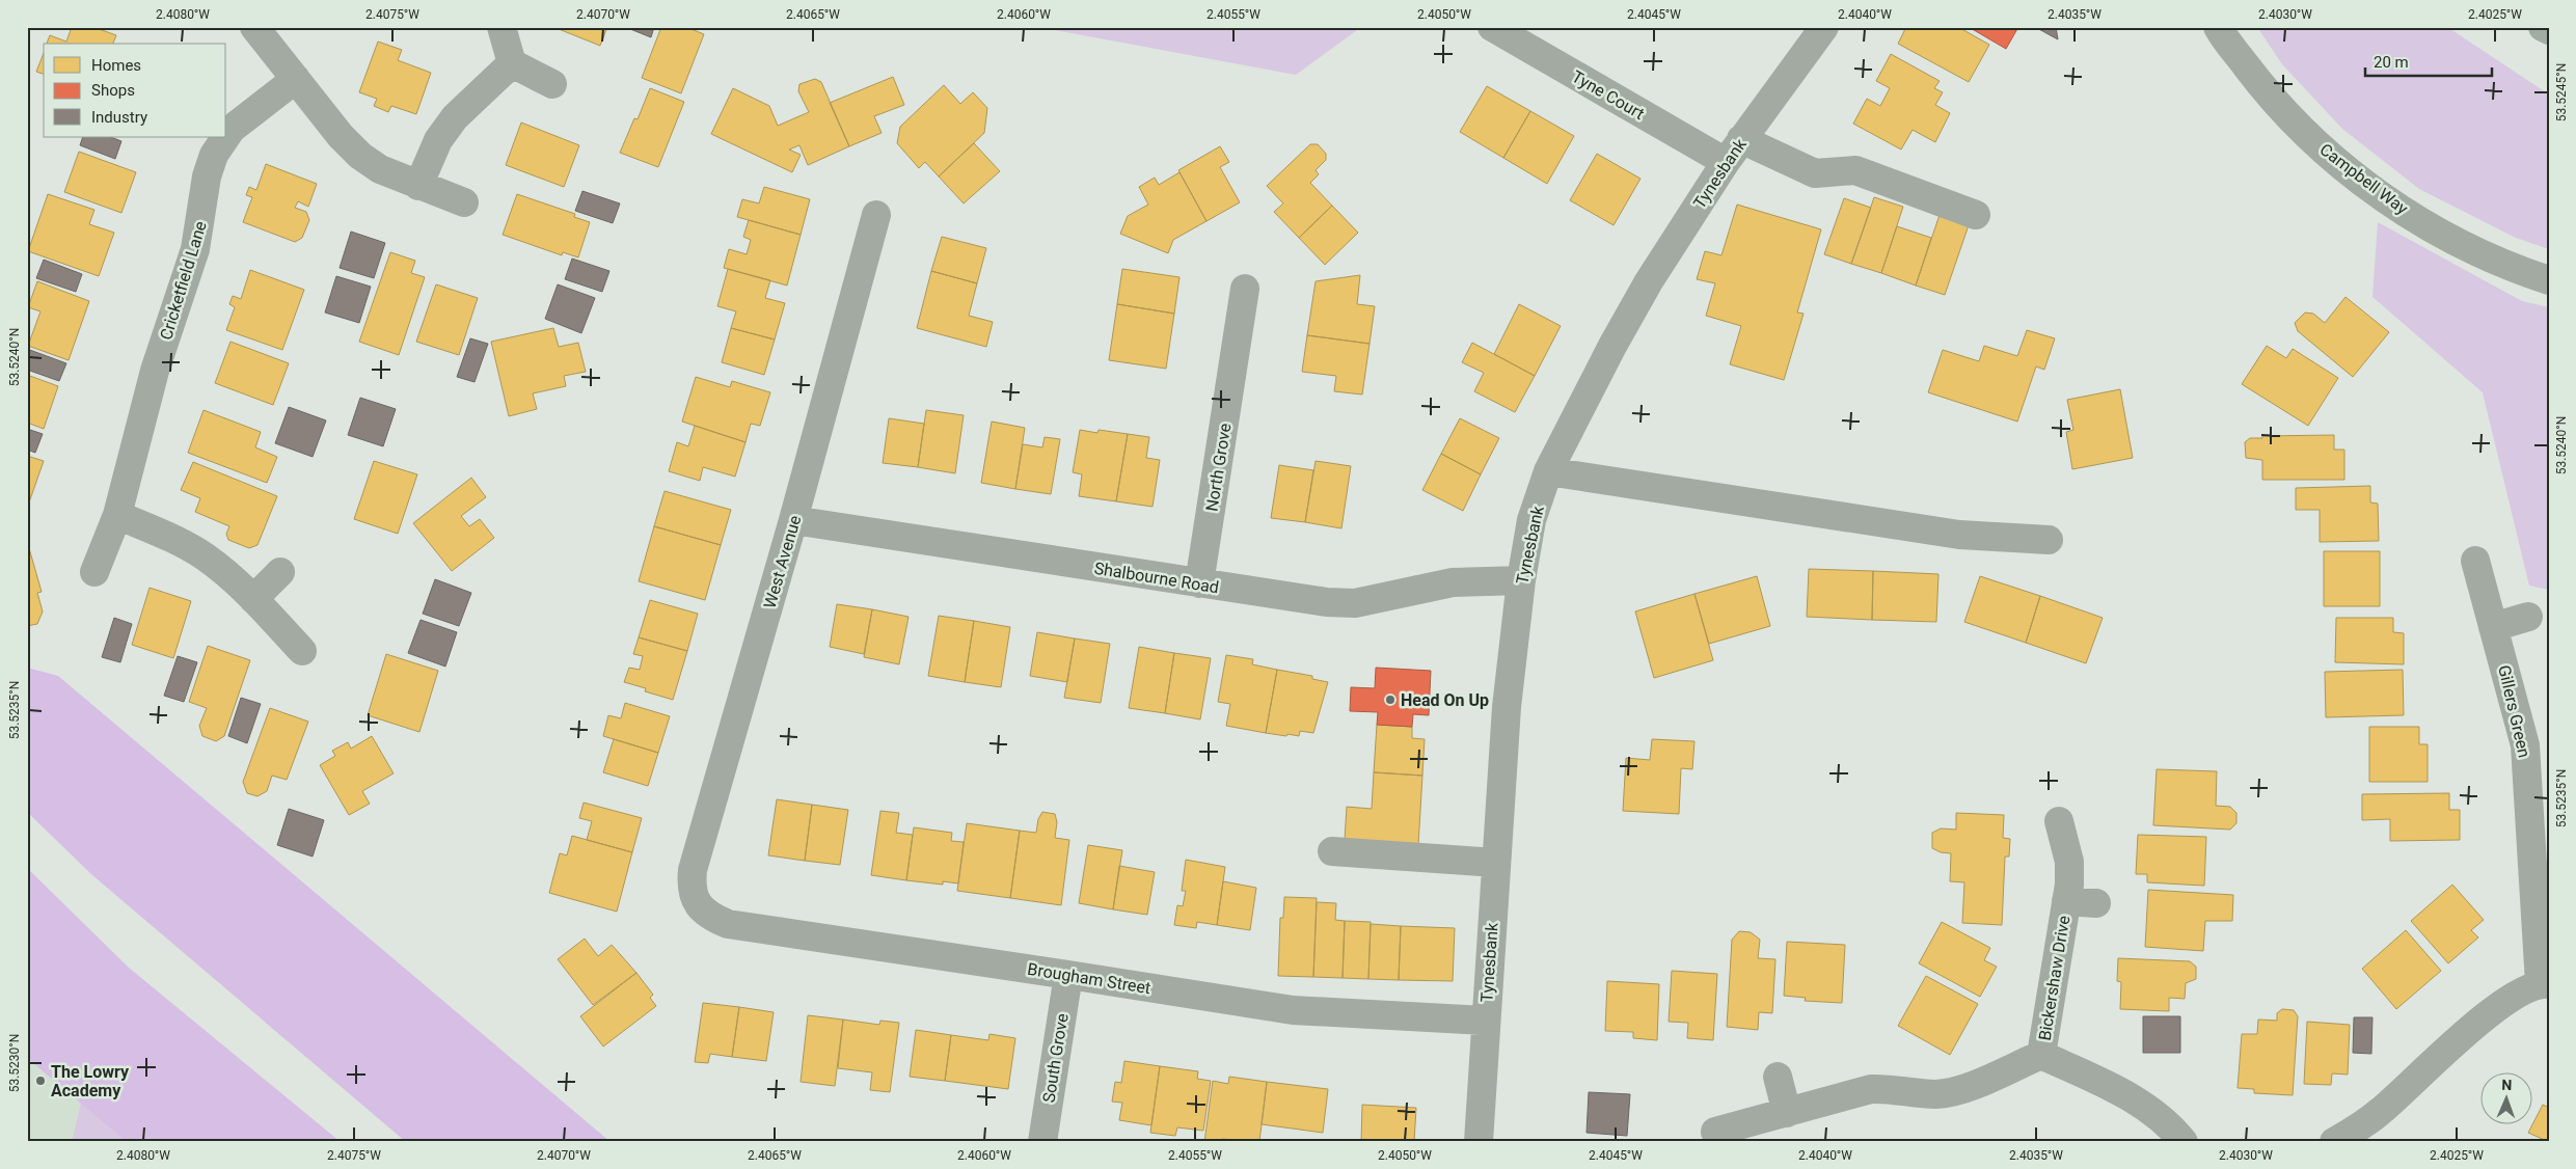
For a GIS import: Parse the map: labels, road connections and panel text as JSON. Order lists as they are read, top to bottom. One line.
{"streets":{"street":["Tyne Court","Tynesbank","Campbell Way","Cricketfield Lane","North Grove","West Avenue","Shalbourne Road","Gillers Green","Brougham Street","Bickershaw Drive","South Grove"]},"crossings":[["Tyne Court","Tynesbank"],["Tynesbank","Shalbourne Road"],["Tynesbank","Brougham Street"],["North Grove","Shalbourne Road"],["West Avenue","Shalbourne Road"],["West Avenue","Brougham Street"],["Brougham Street","South Grove"]],"places":["Head On Up","The Lowry Academy"],"legend":["Homes","Shops","Industry"],"scale_bar":"20 m","north":"top","coordinates":["2.4080°W","2.4075°W","2.4070°W","2.4065°W","2.4060°W","2.4055°W","2.4050°W","2.4045°W","2.4040°W","2.4035°W","2.4030°W","2.4025°W","53.5245°N","53.5240°N","53.5235°N","53.5230°N"]}
